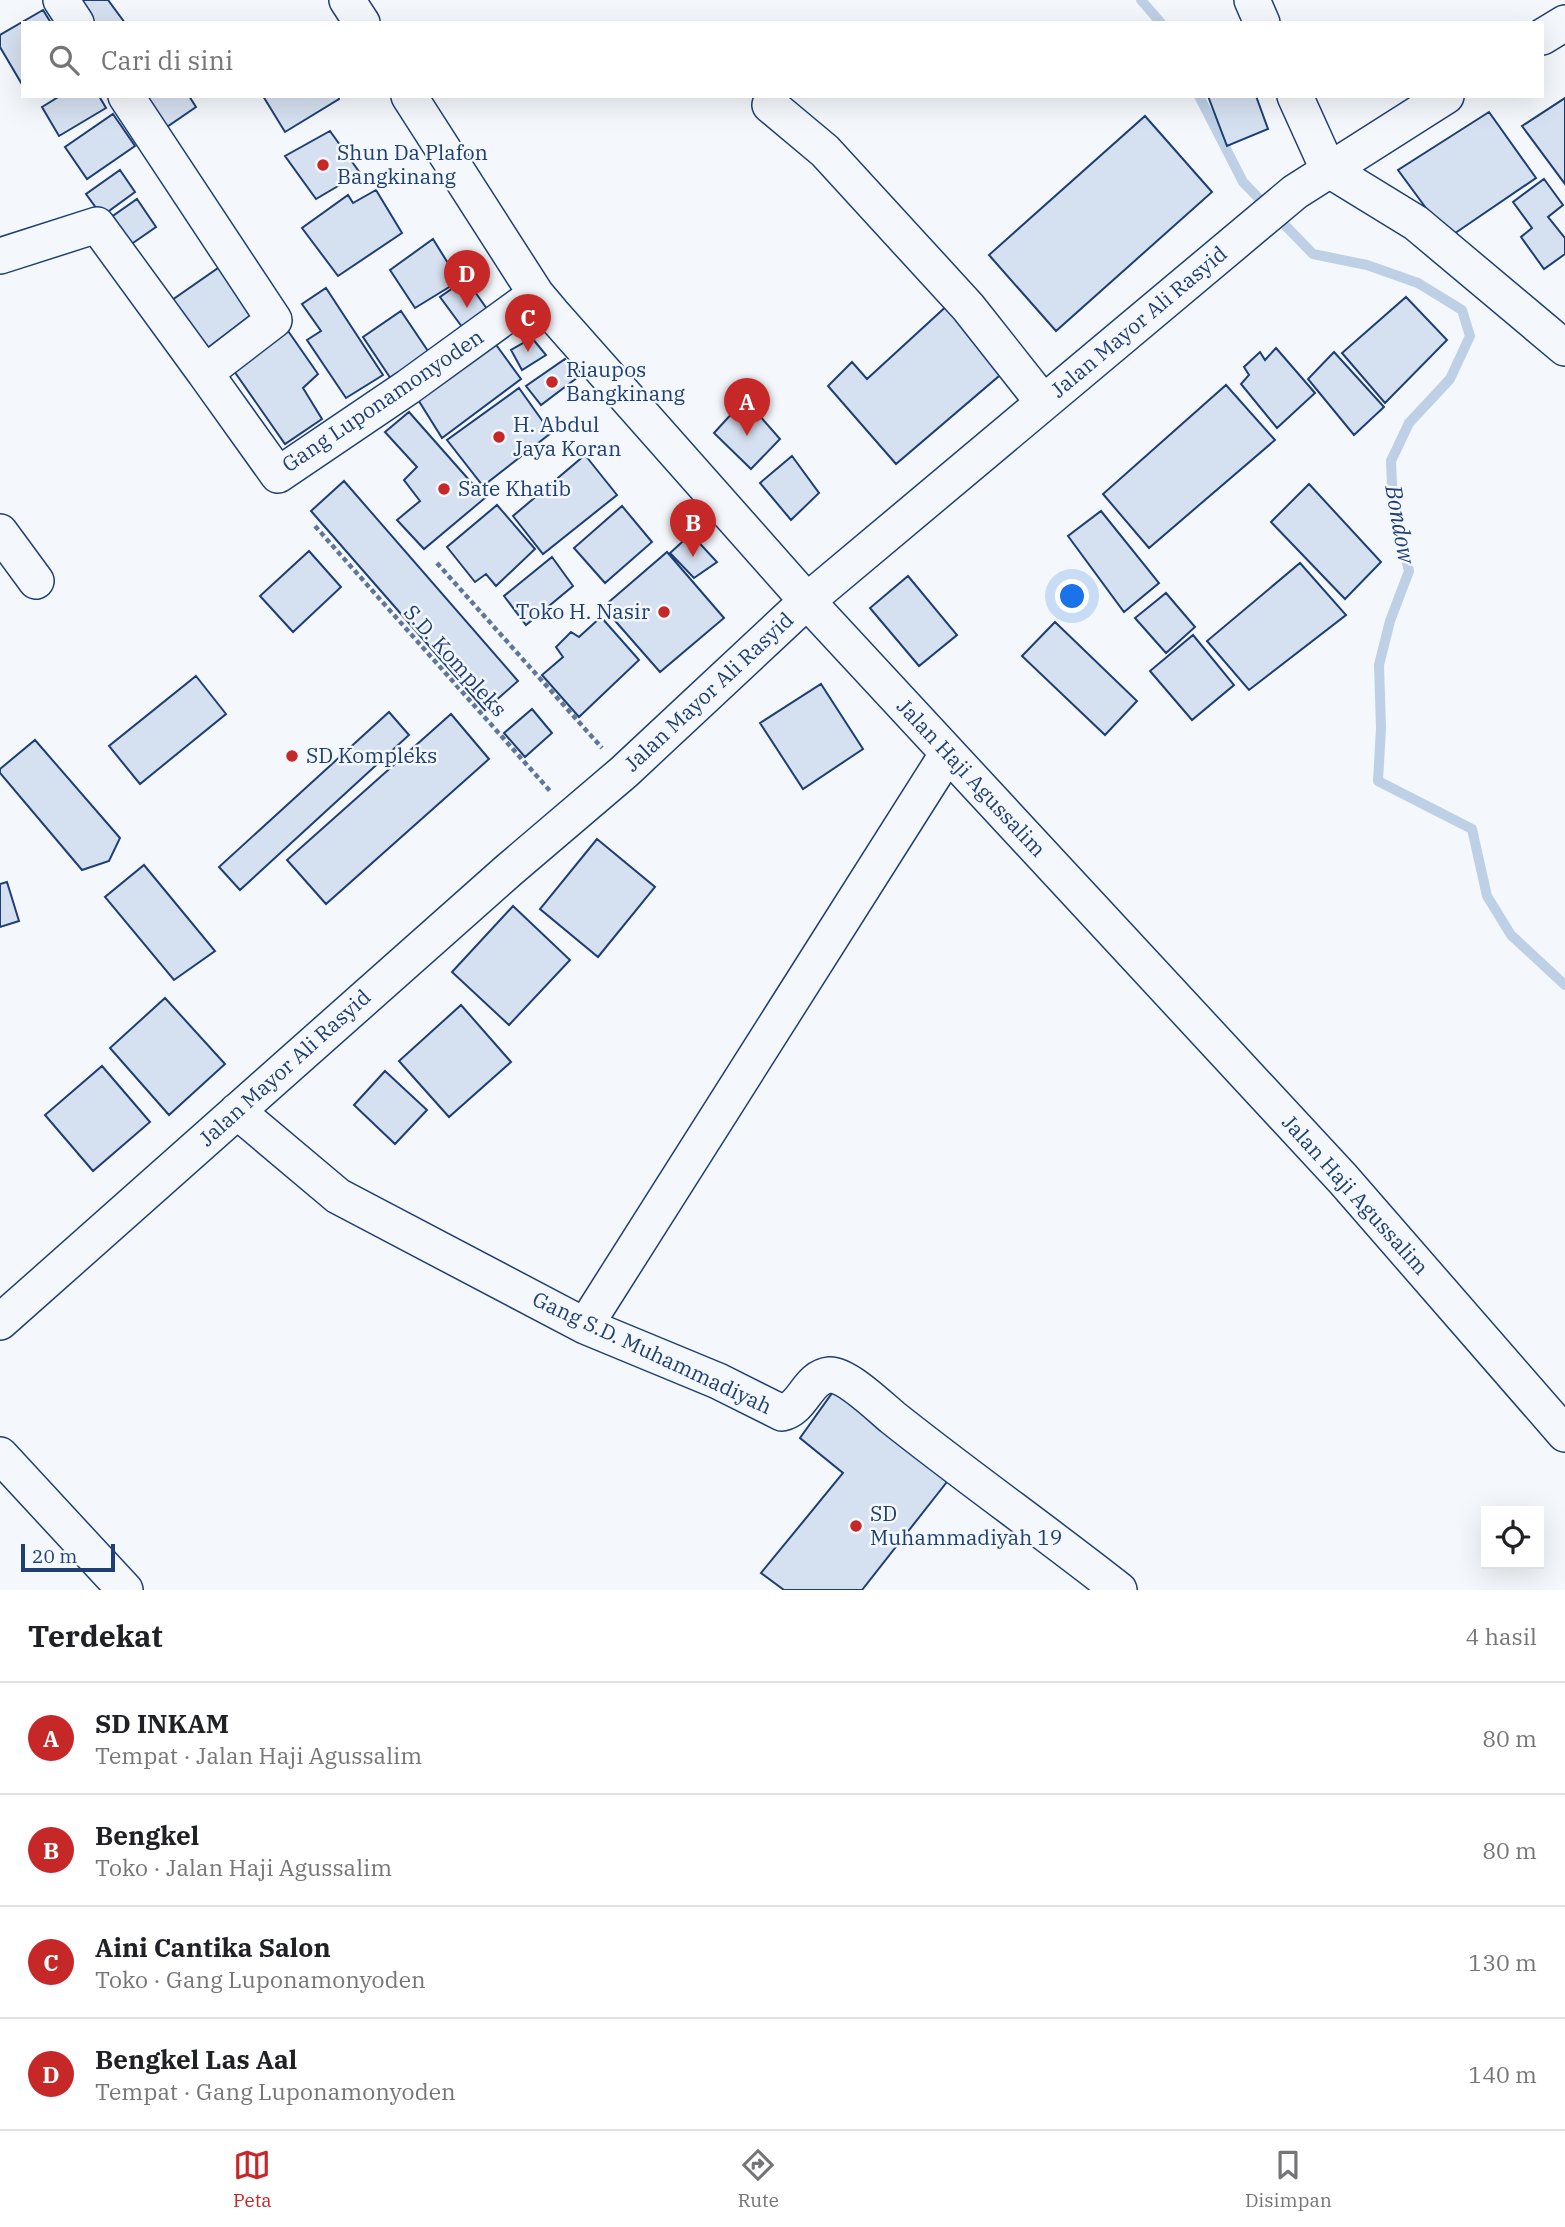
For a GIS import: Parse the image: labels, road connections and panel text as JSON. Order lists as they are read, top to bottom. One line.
{"streets":{"street":["Jalan Mayor Ali Rasyid","Gang Luponamonyoden","Jalan Haji Agussalim","Gang S.D. Muhammadiyah"],"path":["S.D. Kompleks"]},"crossings":[["Jalan Mayor Ali Rasyid","S.D. Kompleks"],["Jalan Mayor Ali Rasyid","Jalan Haji Agussalim"],["Jalan Mayor Ali Rasyid","Gang S.D. Muhammadiyah"],["Gang Luponamonyoden","Jalan Haji Agussalim"]],"water":["Bondow"],"places":["Shun Da Plafon Bangkinang","Riaupos Bangkinang","H. Abdul Jaya Koran","Sate Khatib","Toko H. Nasir","SD Kompleks","SD Muhammadiyah 19"],"scale_bar":"20 m","page":{"search":"Cari di sini","pins":["D","C","A","B"],"scale":"20 m","heading":["Terdekat","4 hasil"],"list":[{"mark":"A","name":"SD INKAM","note":"Tempat · Jalan Haji Agussalim","value":"80 m"},{"mark":"B","name":"Bengkel","note":"Toko · Jalan Haji Agussalim","value":"80 m"},{"mark":"C","name":"Aini Cantika Salon","note":"Toko · Gang Luponamonyoden","value":"130 m"},{"mark":"D","name":"Bengkel Las Aal","note":"Tempat · Gang Luponamonyoden","value":"140 m"}],"nav":["Peta","Rute","Disimpan"]}}
